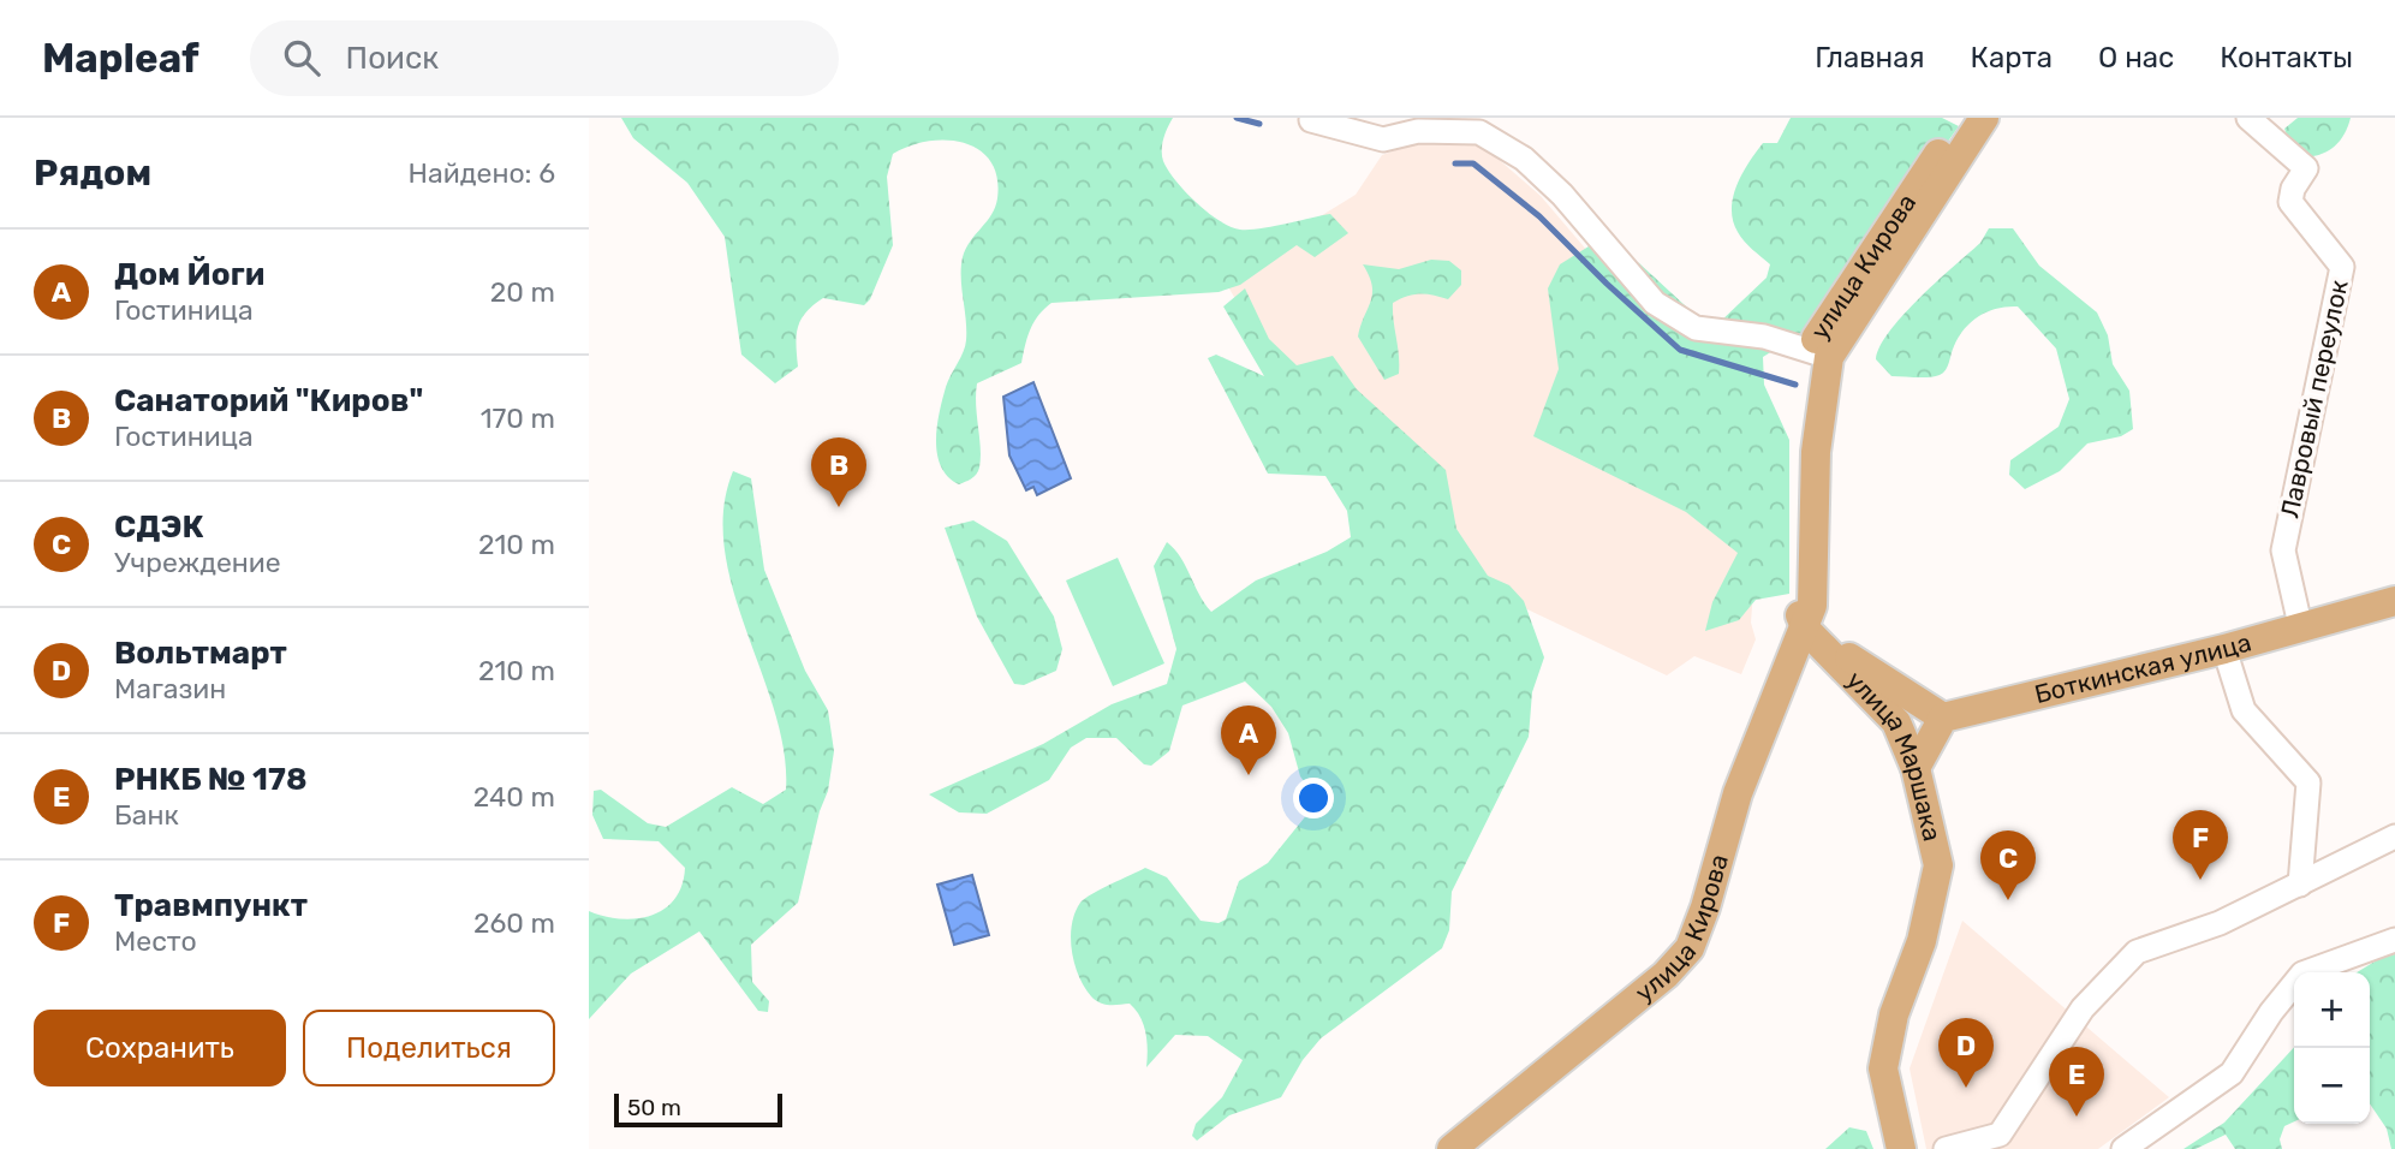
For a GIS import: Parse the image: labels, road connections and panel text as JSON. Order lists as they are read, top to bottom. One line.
{"streets":{"main road":["улица Кирова","Боткинская улица","улица Маршака"],"street":["Лавровый переулок"]},"crossings":[["улица Кирова","улица Маршака"],["Лавровый переулок","Боткинская улица"]],"scale_bar":"50 m","page":{"header":"Mapleaf","search":"Поиск","nav":["Главная","Карта","О нас","Контакты"],"heading":["Рядом","Найдено: 6"],"list":[{"mark":"A","name":"Дом Йоги","note":"Гостиница","value":"20 m"},{"mark":"B","name":"Санаторий \"Киров\"","note":"Гостиница","value":"170 m"},{"mark":"C","name":"СДЭК","note":"Учреждение","value":"210 m"},{"mark":"D","name":"Вольтмарт","note":"Магазин","value":"210 m"},{"mark":"E","name":"РНКБ № 178","note":"Банк","value":"240 m"},{"mark":"F","name":"Травмпункт","note":"Место","value":"260 m"}],"pins":["B","A","F","C","D","E"],"map_buttons":["+","−"],"buttons":["Сохранить","Поделиться"],"scale":"50 m"}}
